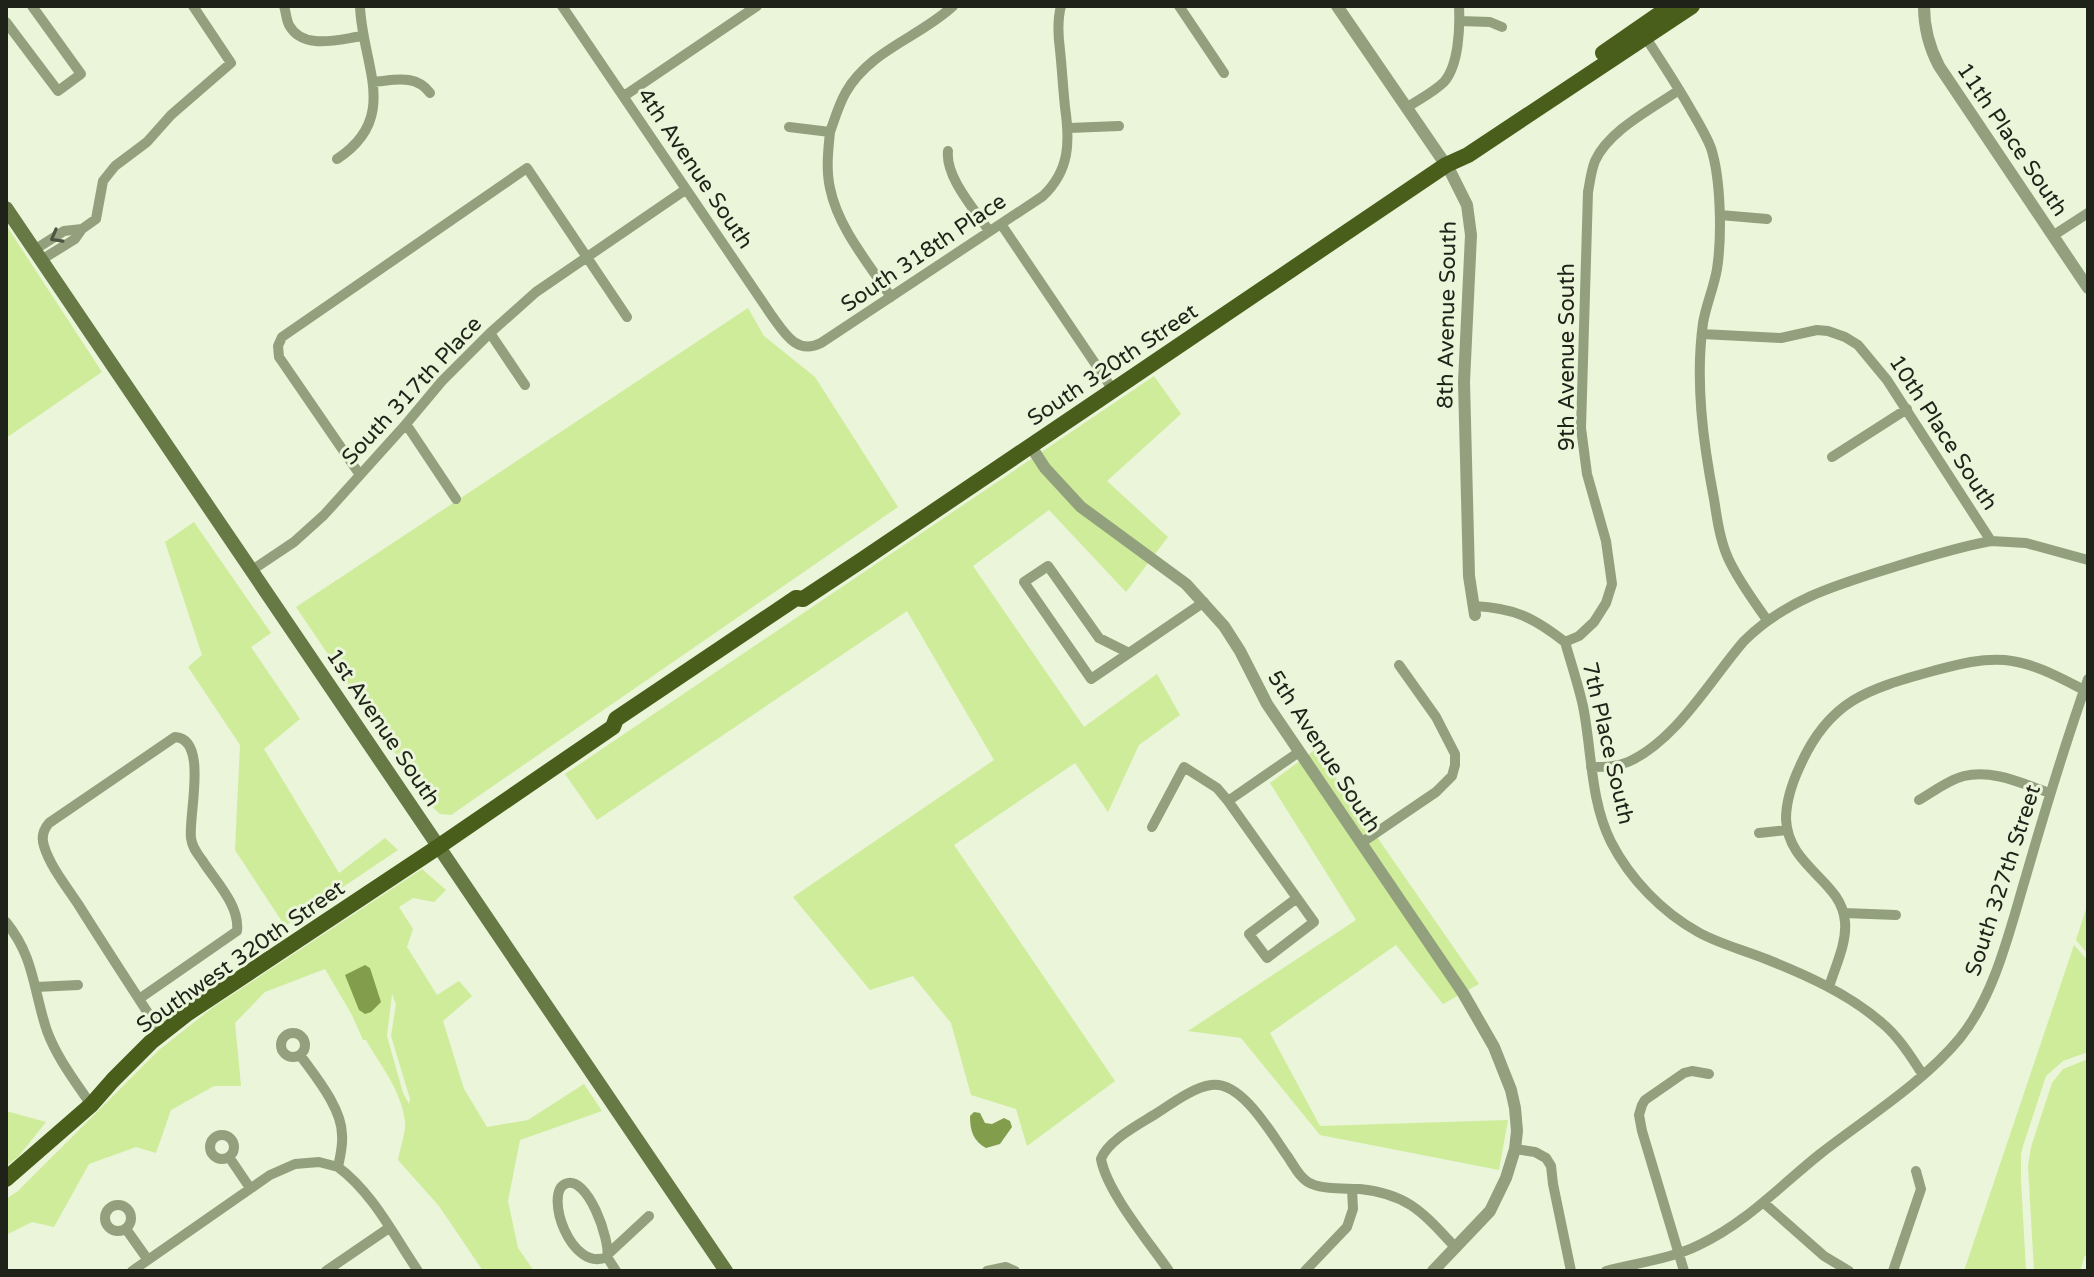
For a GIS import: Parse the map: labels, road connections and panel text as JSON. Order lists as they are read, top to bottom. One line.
{"streets":{"main road":["South 320th Street","1st Avenue South","Southwest 320th Street"],"street":["11th Place South","4th Avenue South","South 318th Place","8th Avenue South","9th Avenue South","South 317th Place","10th Place South","7th Place South","5th Avenue South","South 327th Street"]},"crossings":[["4th Avenue South","South 318th Place"],["4th Avenue South","South 317th Place"],["8th Avenue South","South 320th Street"],["8th Avenue South","7th Place South"],["9th Avenue South","7th Place South"],["South 320th Street","1st Avenue South"],["South 320th Street","5th Avenue South"],["South 320th Street","Southwest 320th Street"],["South 317th Place","1st Avenue South"],["1st Avenue South","Southwest 320th Street"],["7th Place South","South 327th Street"]]}
